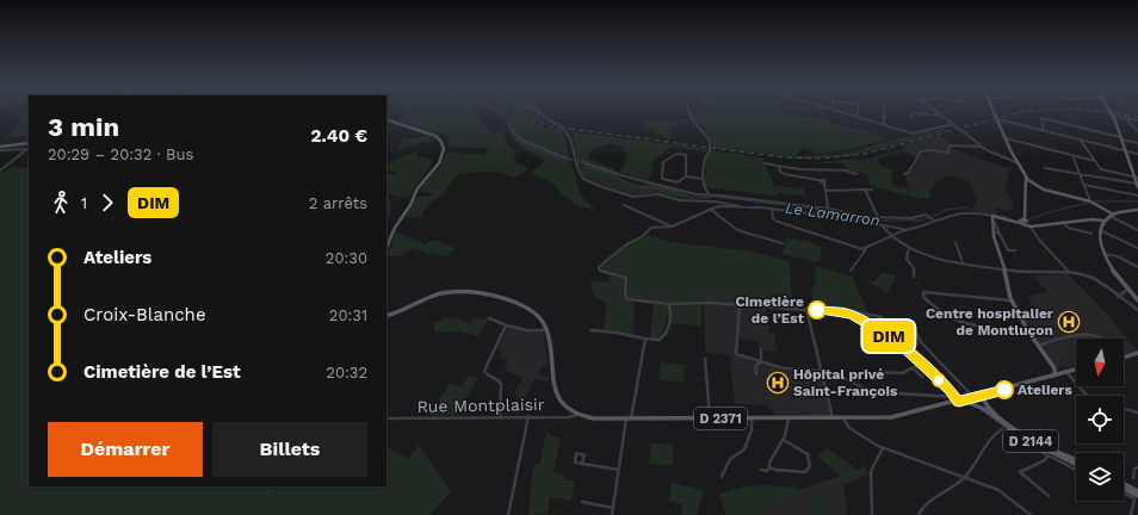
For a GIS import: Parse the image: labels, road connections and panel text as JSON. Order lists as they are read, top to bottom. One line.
{"streets":{"main road":["D 2371","D 2144"],"street":["Rue Montplaisir"]},"crossings":[["Rue Montplaisir","D 2371"]],"water":["Le Lamarron"],"places":{"other":["Cimetière de l’Est","Ateliers"],"hospital":["Centre hospitalier de Montluçon","Hôpital privé Saint-François"]},"lines":["bus line DIM"],"north":"bottom","page":{"on_map":"DIM","heading":["3 min","20:29 – 20:32 · Bus","2.40 €"],"legs":["1","DIM","2 arrêts"],"list":[{"name":"Ateliers","value":"20:30"},{"name":"Croix-Blanche","value":"20:31"},{"name":"Cimetière de l’Est","value":"20:32"}],"buttons":["Démarrer","Billets"]}}
